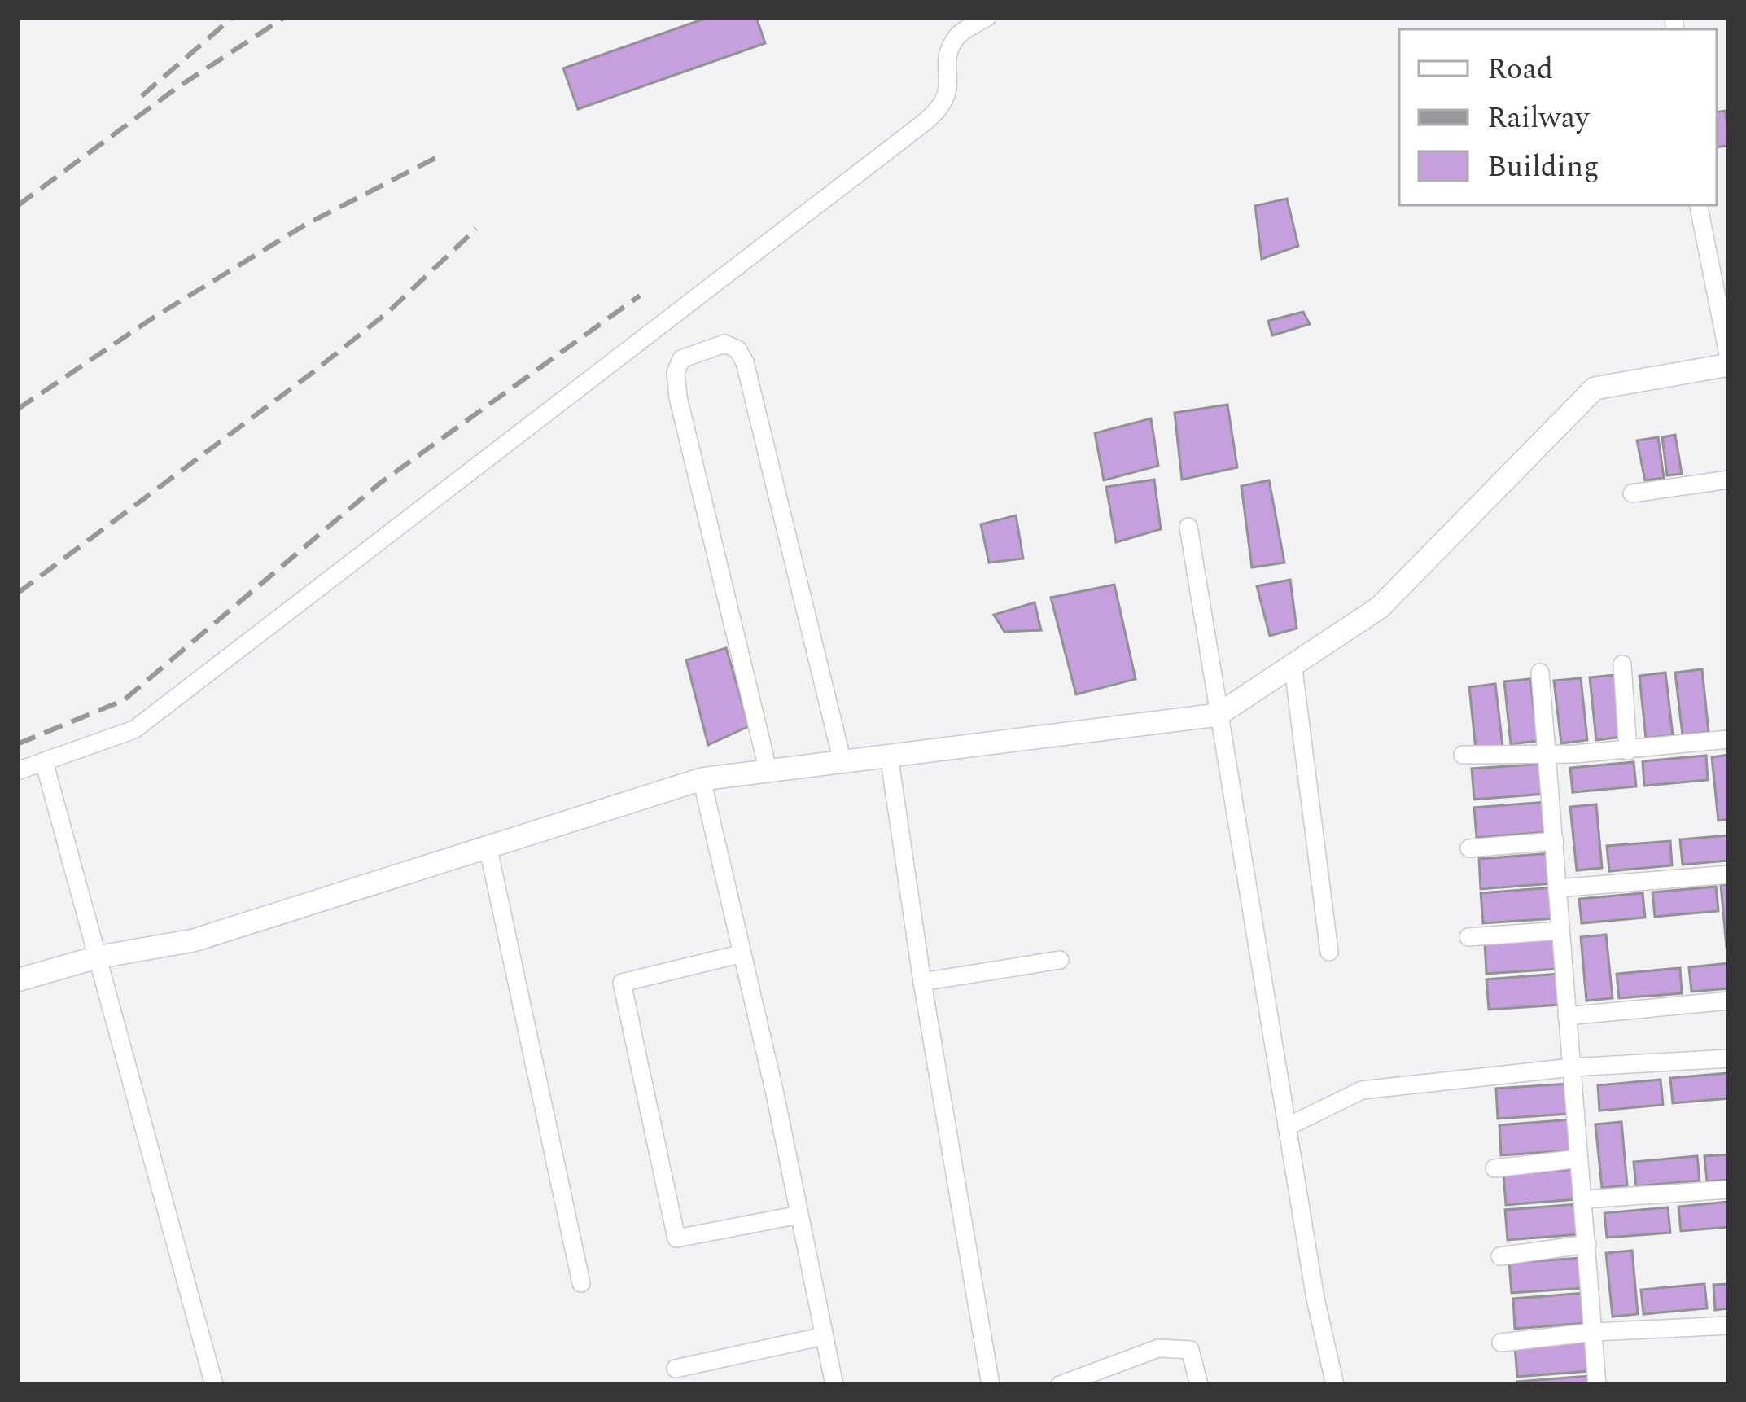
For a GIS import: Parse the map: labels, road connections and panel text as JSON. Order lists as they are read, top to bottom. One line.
{"legend":["Road","Railway","Building"]}
